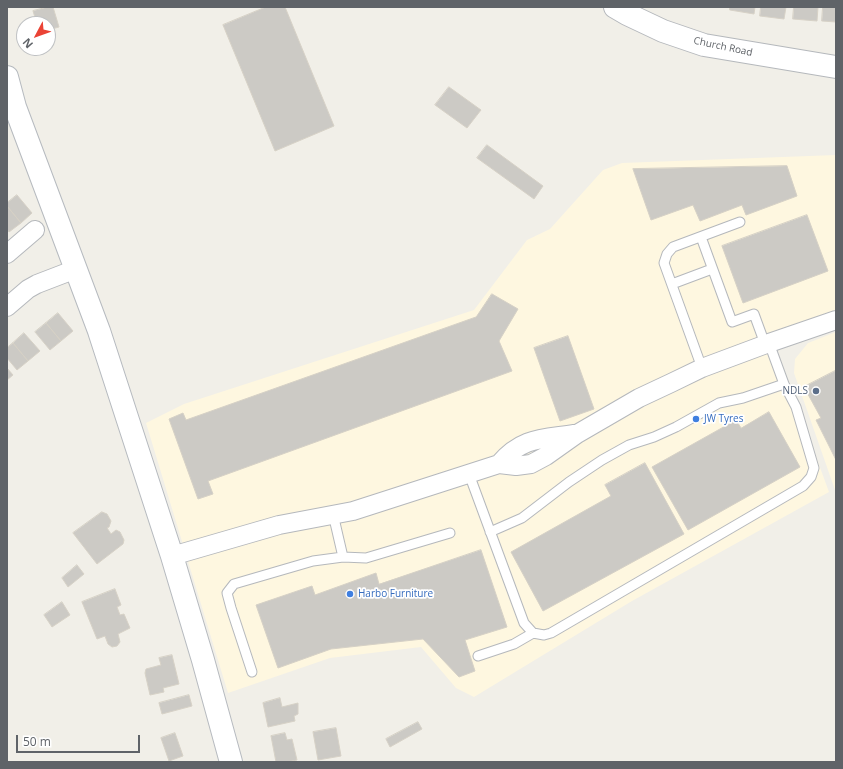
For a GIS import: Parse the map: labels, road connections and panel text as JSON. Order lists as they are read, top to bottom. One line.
{"streets":{"main road":["Church Road"]},"places":["NDLS","JW Tyres","Harbo Furniture"],"scale_bar":"50 m","north":"bottom left"}
